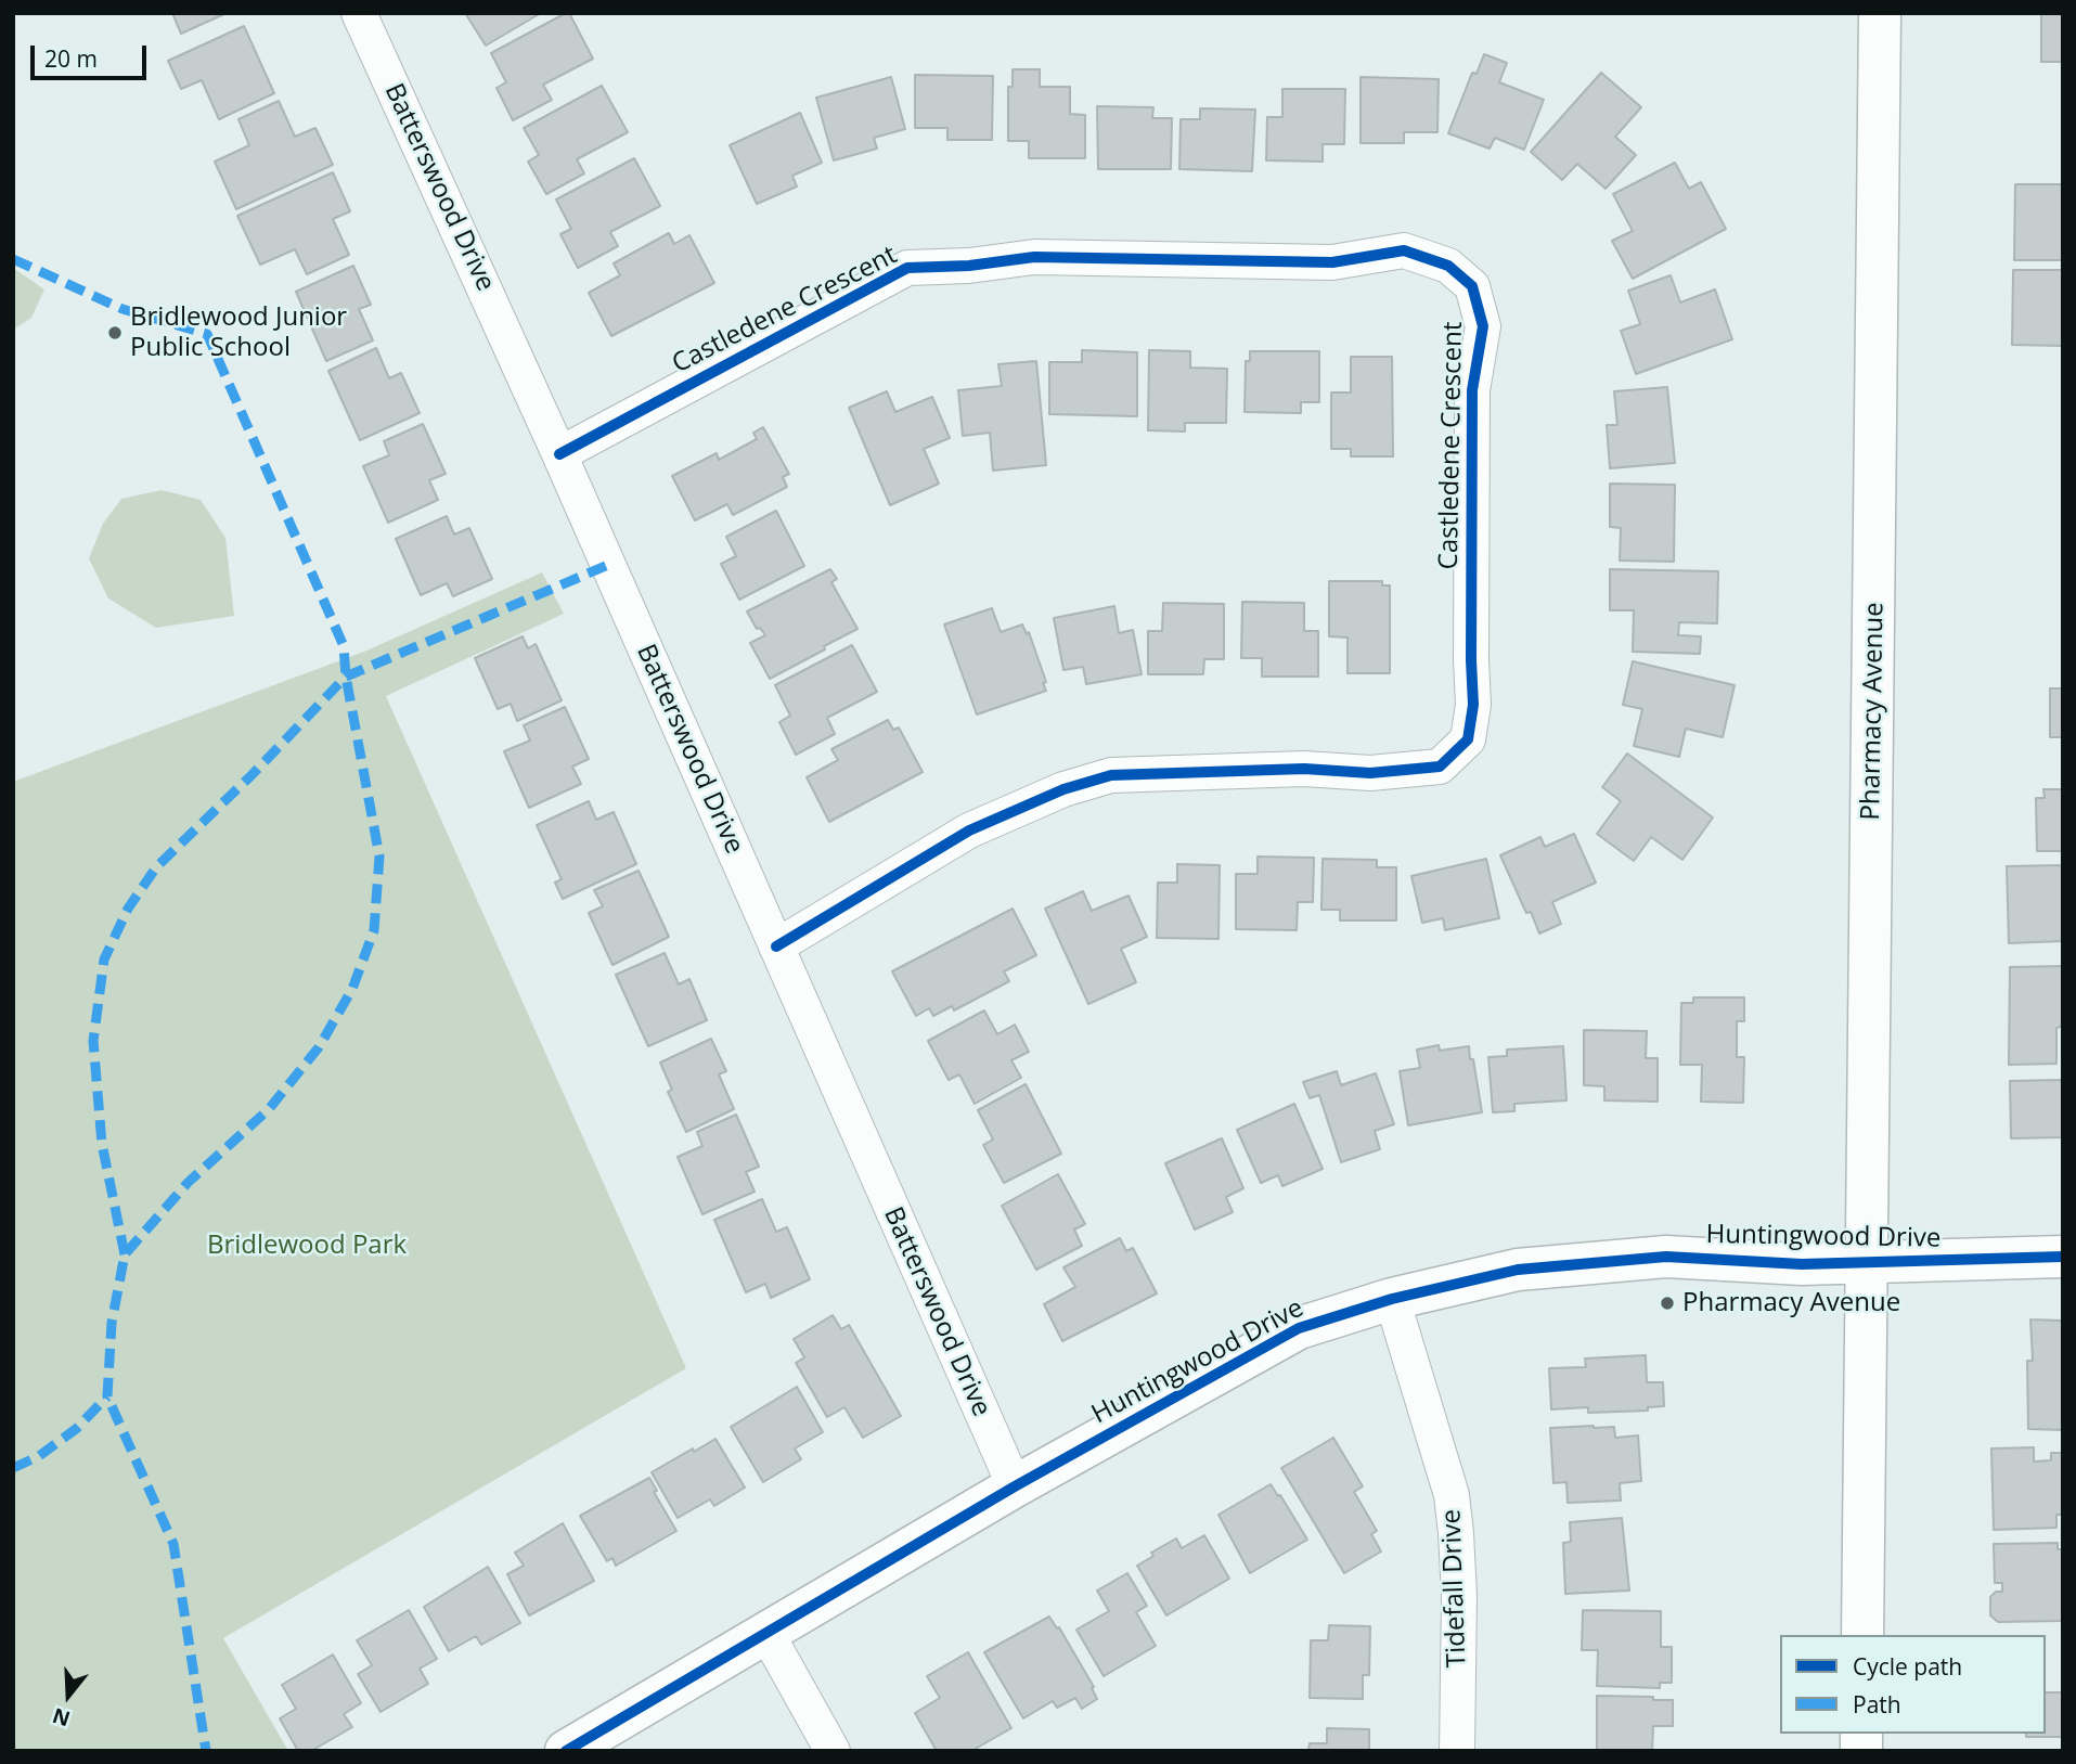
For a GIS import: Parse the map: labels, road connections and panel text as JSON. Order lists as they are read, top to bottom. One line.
{"streets":{"street":["Batterswood Drive","Castledene Crescent","Pharmacy Avenue","Huntingwood Drive","Tidefall Drive"]},"crossings":[["Batterswood Drive","Castledene Crescent"],["Batterswood Drive","Huntingwood Drive"],["Pharmacy Avenue","Huntingwood Drive"],["Huntingwood Drive","Tidefall Drive"]],"parks":["Bridlewood Park"],"places":["Bridlewood Junior Public School","Pharmacy Avenue"],"legend":["Cycle path","Path"],"scale_bar":"20 m","north":"bottom"}
